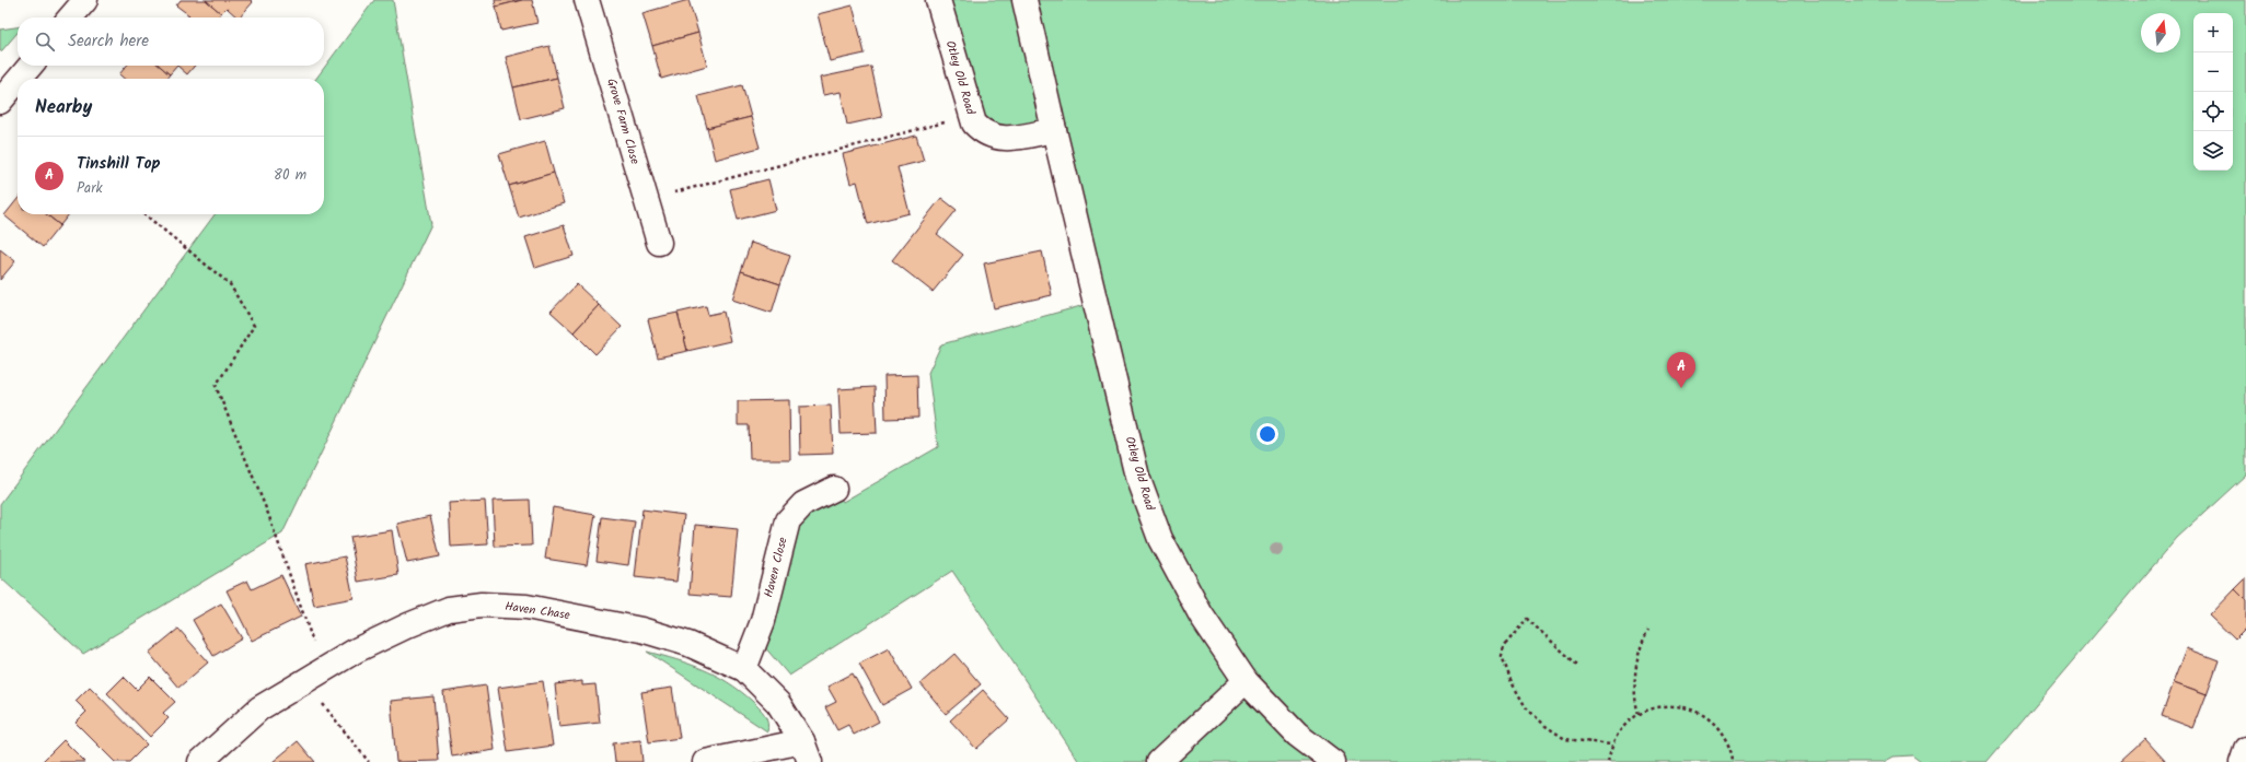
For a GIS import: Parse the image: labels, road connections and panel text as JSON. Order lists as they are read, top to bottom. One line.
{"streets":{"street":["Otley Old Road","Grove Farm Close","Haven Close","Haven Chase"]},"crossings":[["Haven Close","Haven Chase"]],"north":"top","page":{"map_buttons":["+","−"],"search":"Search here","heading":"Nearby","list":[{"mark":"A","name":"Tinshill Top","note":"Park","value":"80 m"}],"pins":"A"}}
